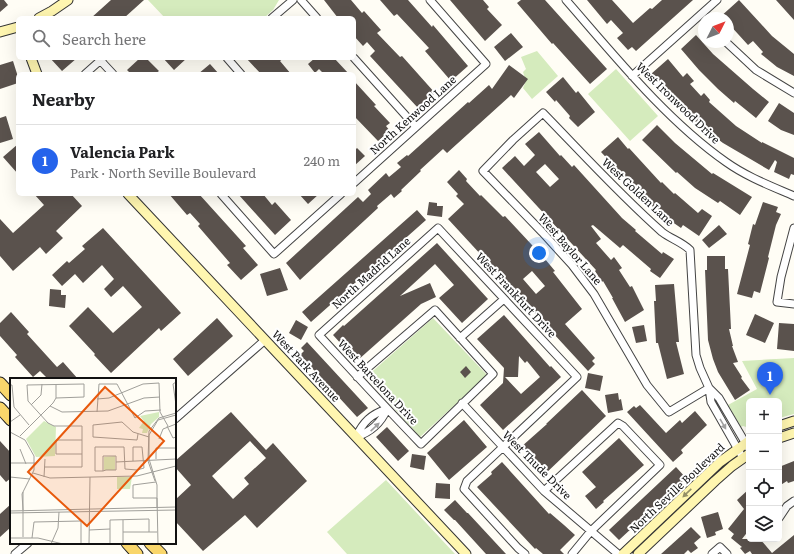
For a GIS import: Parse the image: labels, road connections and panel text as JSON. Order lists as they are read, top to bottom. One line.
{"streets":{"street":["West Ironwood Drive","North Kenwood Lane","West Golden Lane","West Baylor Lane","North Madrid Lane","West Frankfurt Drive","West Park Avenue","West Barcelona Drive","West Thude Drive","North Seville Boulevard"]},"crossings":[["West Golden Lane","West Baylor Lane"],["West Golden Lane","North Seville Boulevard"],["North Madrid Lane","West Frankfurt Drive"],["North Madrid Lane","West Barcelona Drive"],["West Frankfurt Drive","West Thude Drive"],["West Barcelona Drive","West Thude Drive"]],"north":"top right","page":{"search":"Search here","heading":"Nearby","list":[{"mark":"1","name":"Valencia Park","note":"Park · North Seville Boulevard","value":"240 m"}],"pins":"1","map_buttons":["+","−"]}}
